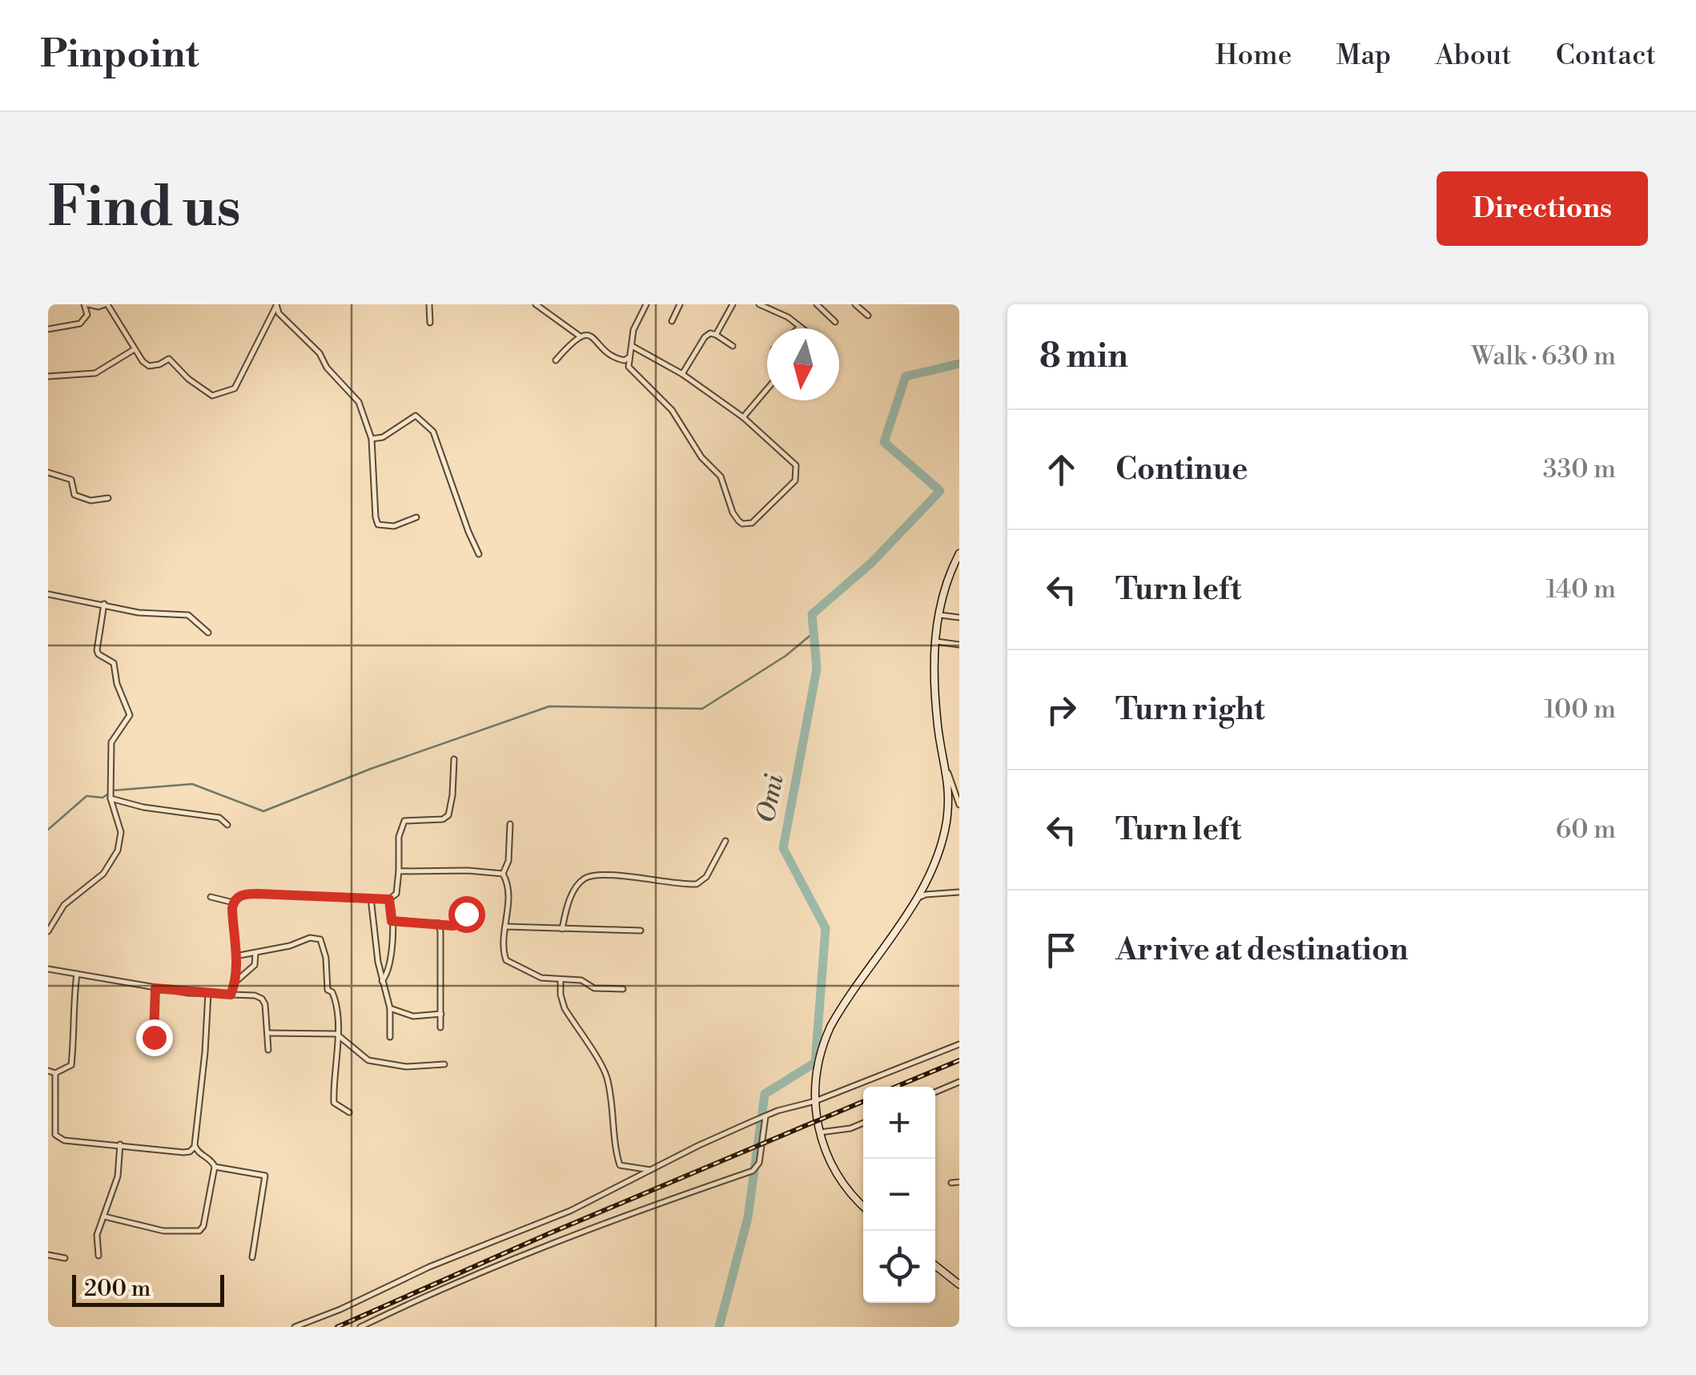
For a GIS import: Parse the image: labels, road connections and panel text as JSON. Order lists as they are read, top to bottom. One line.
{"water":["Omi"],"scale_bar":"200 m","north":"bottom","page":{"header":"Pinpoint","nav":["Home","Map","About","Contact"],"buttons":"Directions","title":"Find us","heading":["8 min","Walk · 630 m"],"list":[["Continue","330 m"],["Turn left","140 m"],["Turn right","100 m"],["Turn left","60 m"],"Arrive at destination"],"map_buttons":["+","−"],"scale":"200 m"}}
